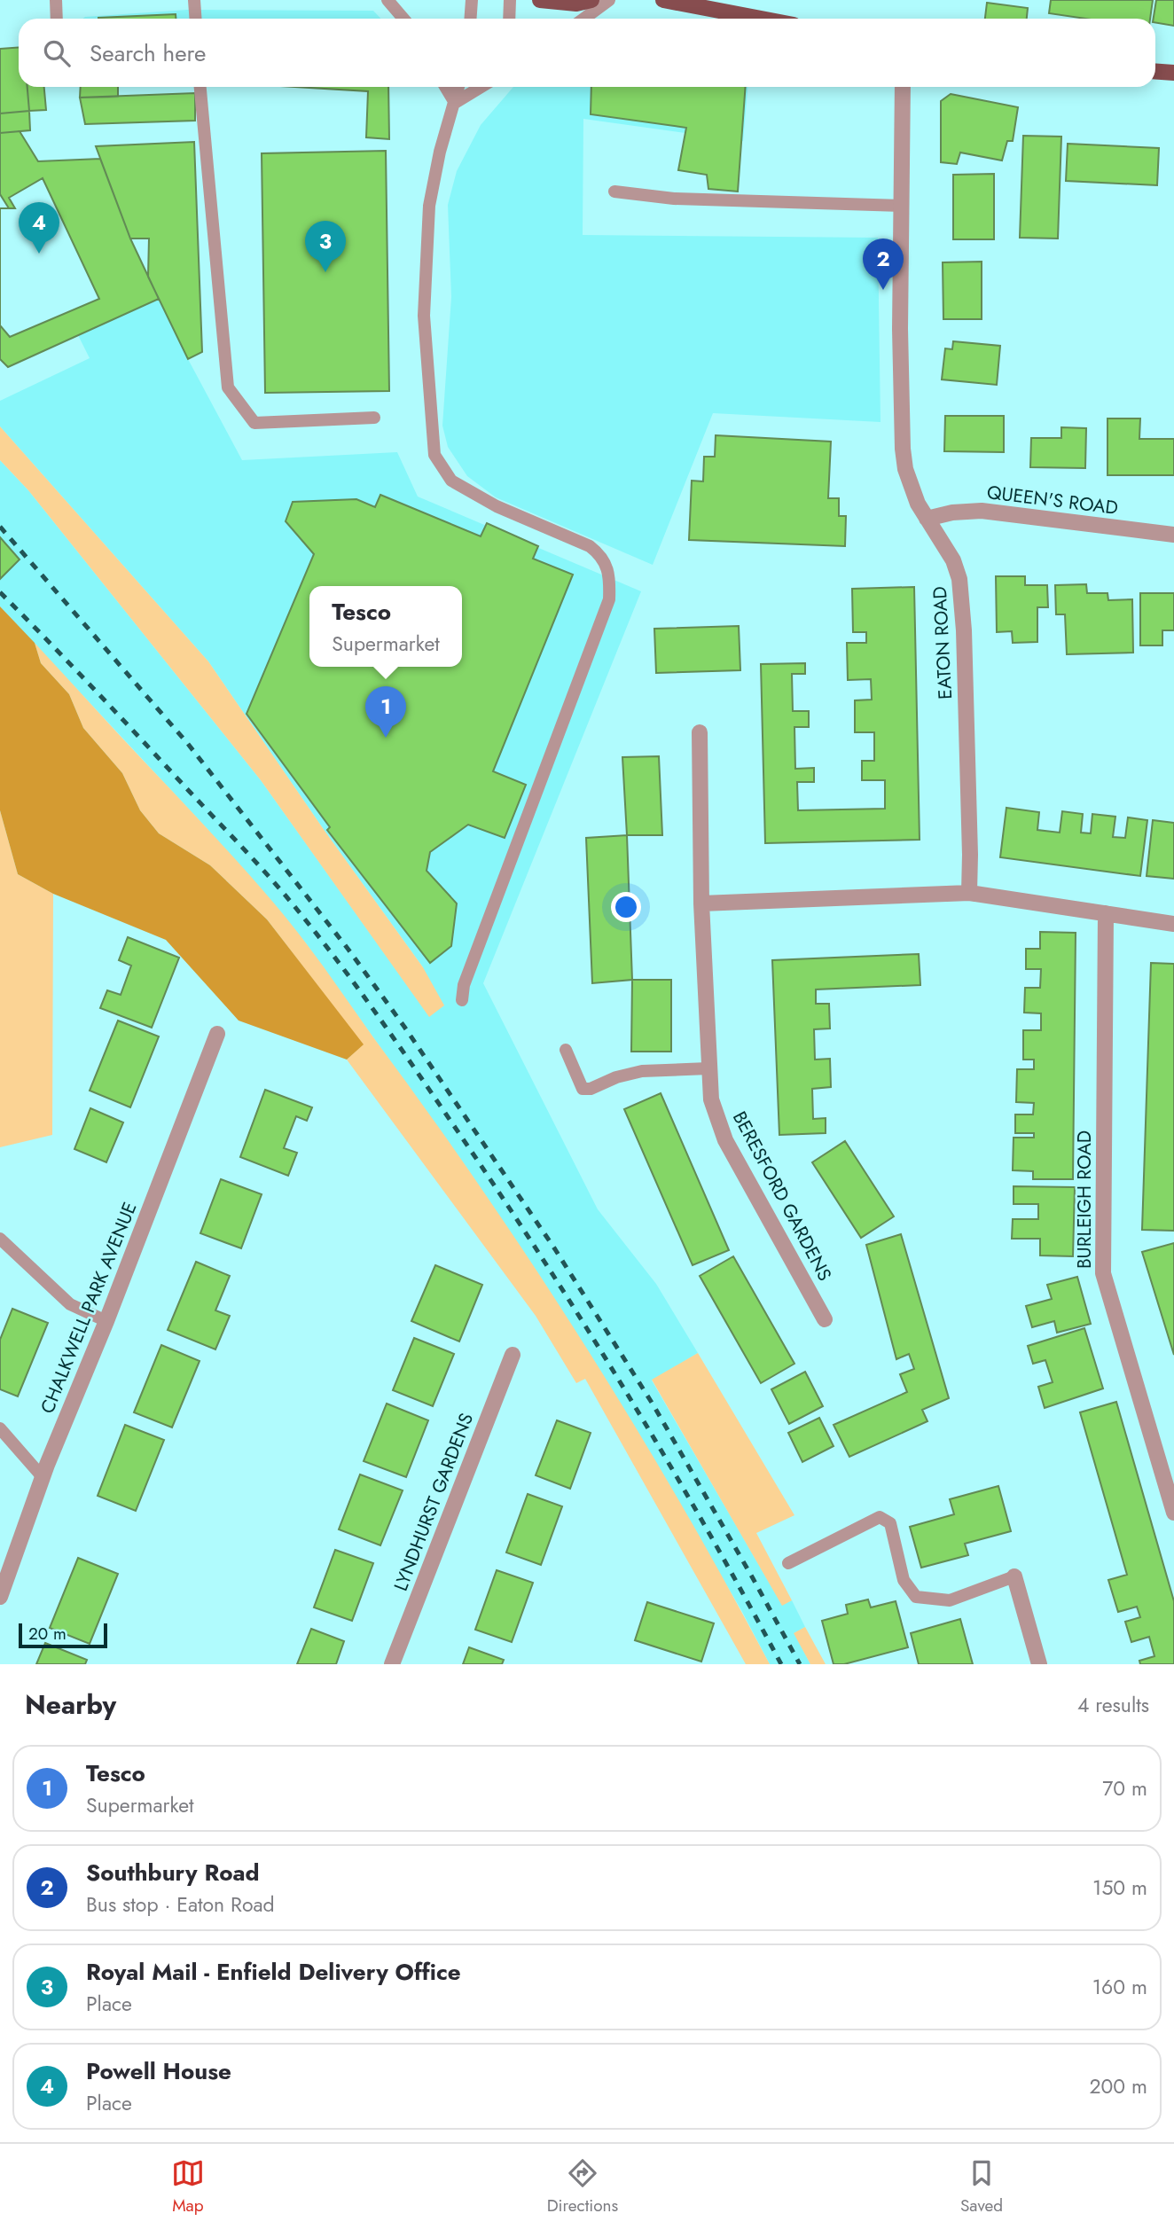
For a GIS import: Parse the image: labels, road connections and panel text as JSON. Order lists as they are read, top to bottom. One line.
{"streets":{"street":["QUEEN'S ROAD","EATON ROAD","BERESFORD GARDENS","BURLEIGH ROAD","CHALKWELL PARK AVENUE","LYNDHURST GARDENS"]},"crossings":[["QUEEN'S ROAD","EATON ROAD"]],"scale_bar":"20 m","page":{"search":"Search here","pins":["4","3","2","1"],"popup":["Tesco","Supermarket"],"scale":"20 m","heading":["Nearby","4 results"],"list":[{"mark":"1","name":"Tesco","note":"Supermarket","value":"70 m"},{"mark":"2","name":"Southbury Road","note":"Bus stop · Eaton Road","value":"150 m"},{"mark":"3","name":"Royal Mail - Enfield Delivery Office","note":"Place","value":"160 m"},{"mark":"4","name":"Powell House","note":"Place","value":"200 m"}],"nav":["Map","Directions","Saved"]}}
